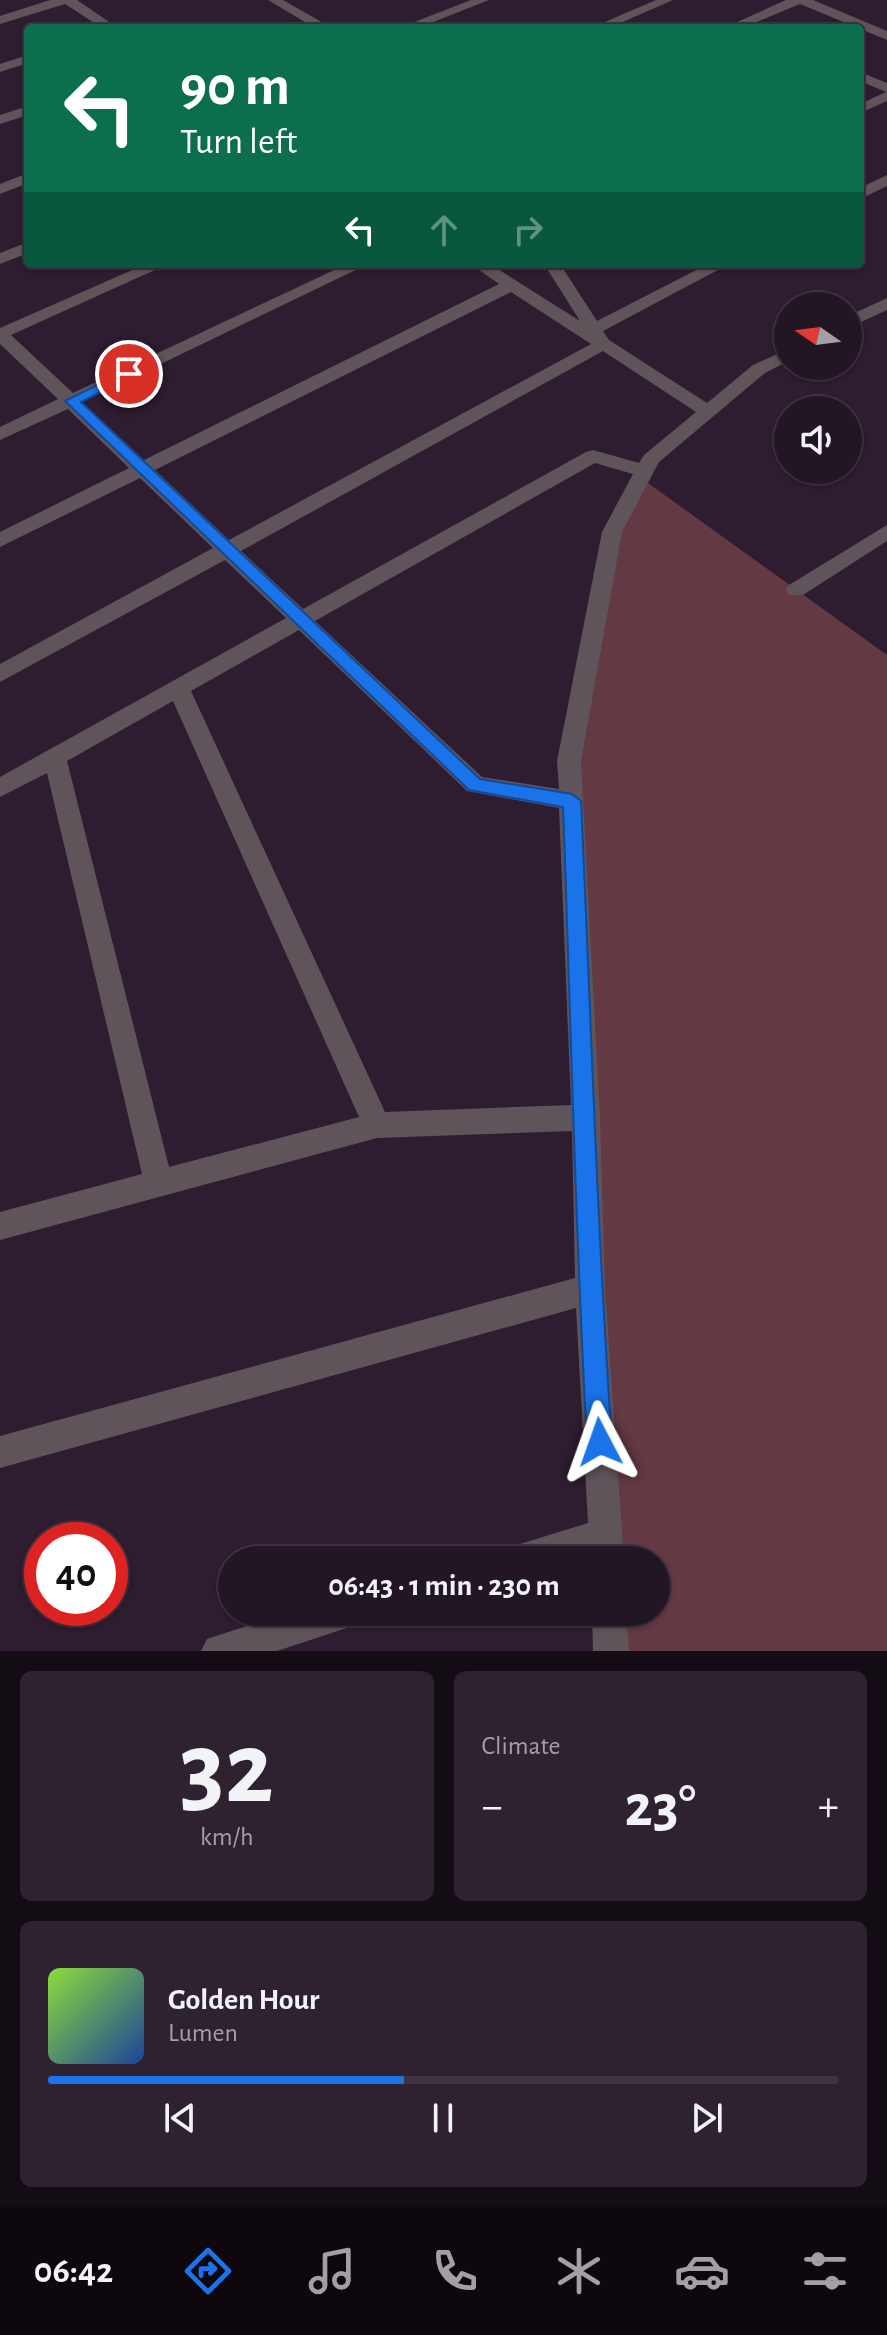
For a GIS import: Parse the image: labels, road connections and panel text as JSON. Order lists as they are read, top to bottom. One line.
{"north":"left","page":{"turn":["90 m","Turn left"],"limit":"40","trip":"06:43 · 1 min · 230 m","tile":[["32","km/h"],"Climate"],"heat":["−","23°","+"],"song":["Golden Hour","Lumen"],"tabs":"06:42"}}
